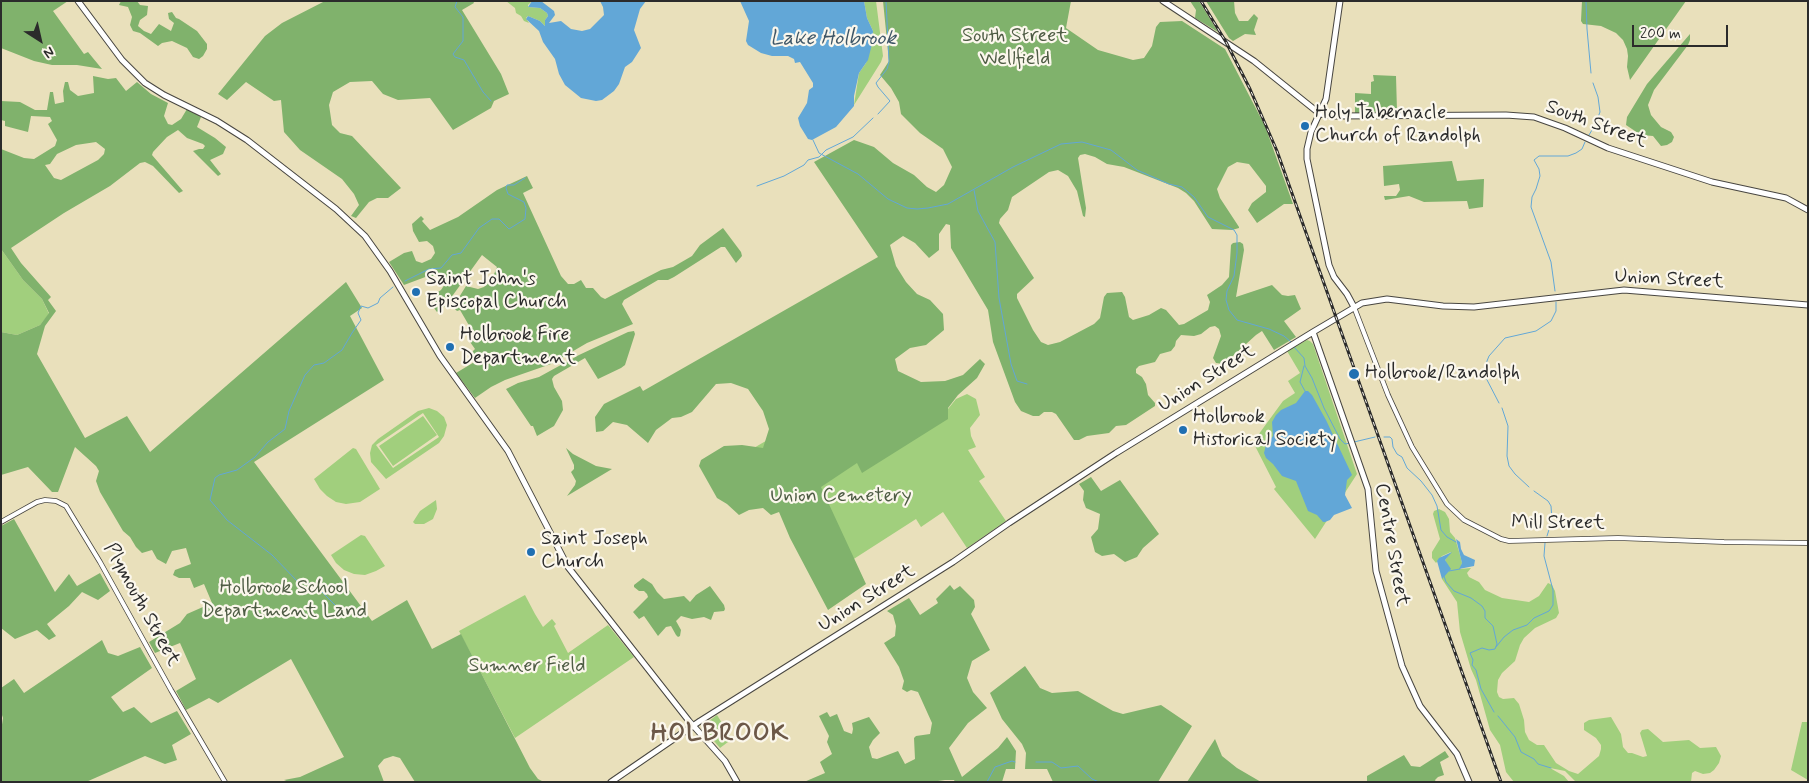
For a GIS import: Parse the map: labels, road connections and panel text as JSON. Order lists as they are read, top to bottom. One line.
{"streets":{"main road":["South Street","Union Street","Centre Street"],"street":["Mill Street","Plymouth Street"]},"crossings":[["Union Street","Mill Street"],["Union Street","Centre Street"]],"districts":["HOLBROOK"],"water":["Lake Holbrook"],"parks":["South Street Wellfield","Union Cemetery","Holbrook School Department Land","Sumner Field"],"places":["Holy Tabernacle Church of Randolph","Saint John's Episcopal Church","Holbrook Fire Department","Holbrook/Randolph","Holbrook Historical Society","Saint Joseph Church"],"scale_bar":"200 m","north":"bottom right"}
